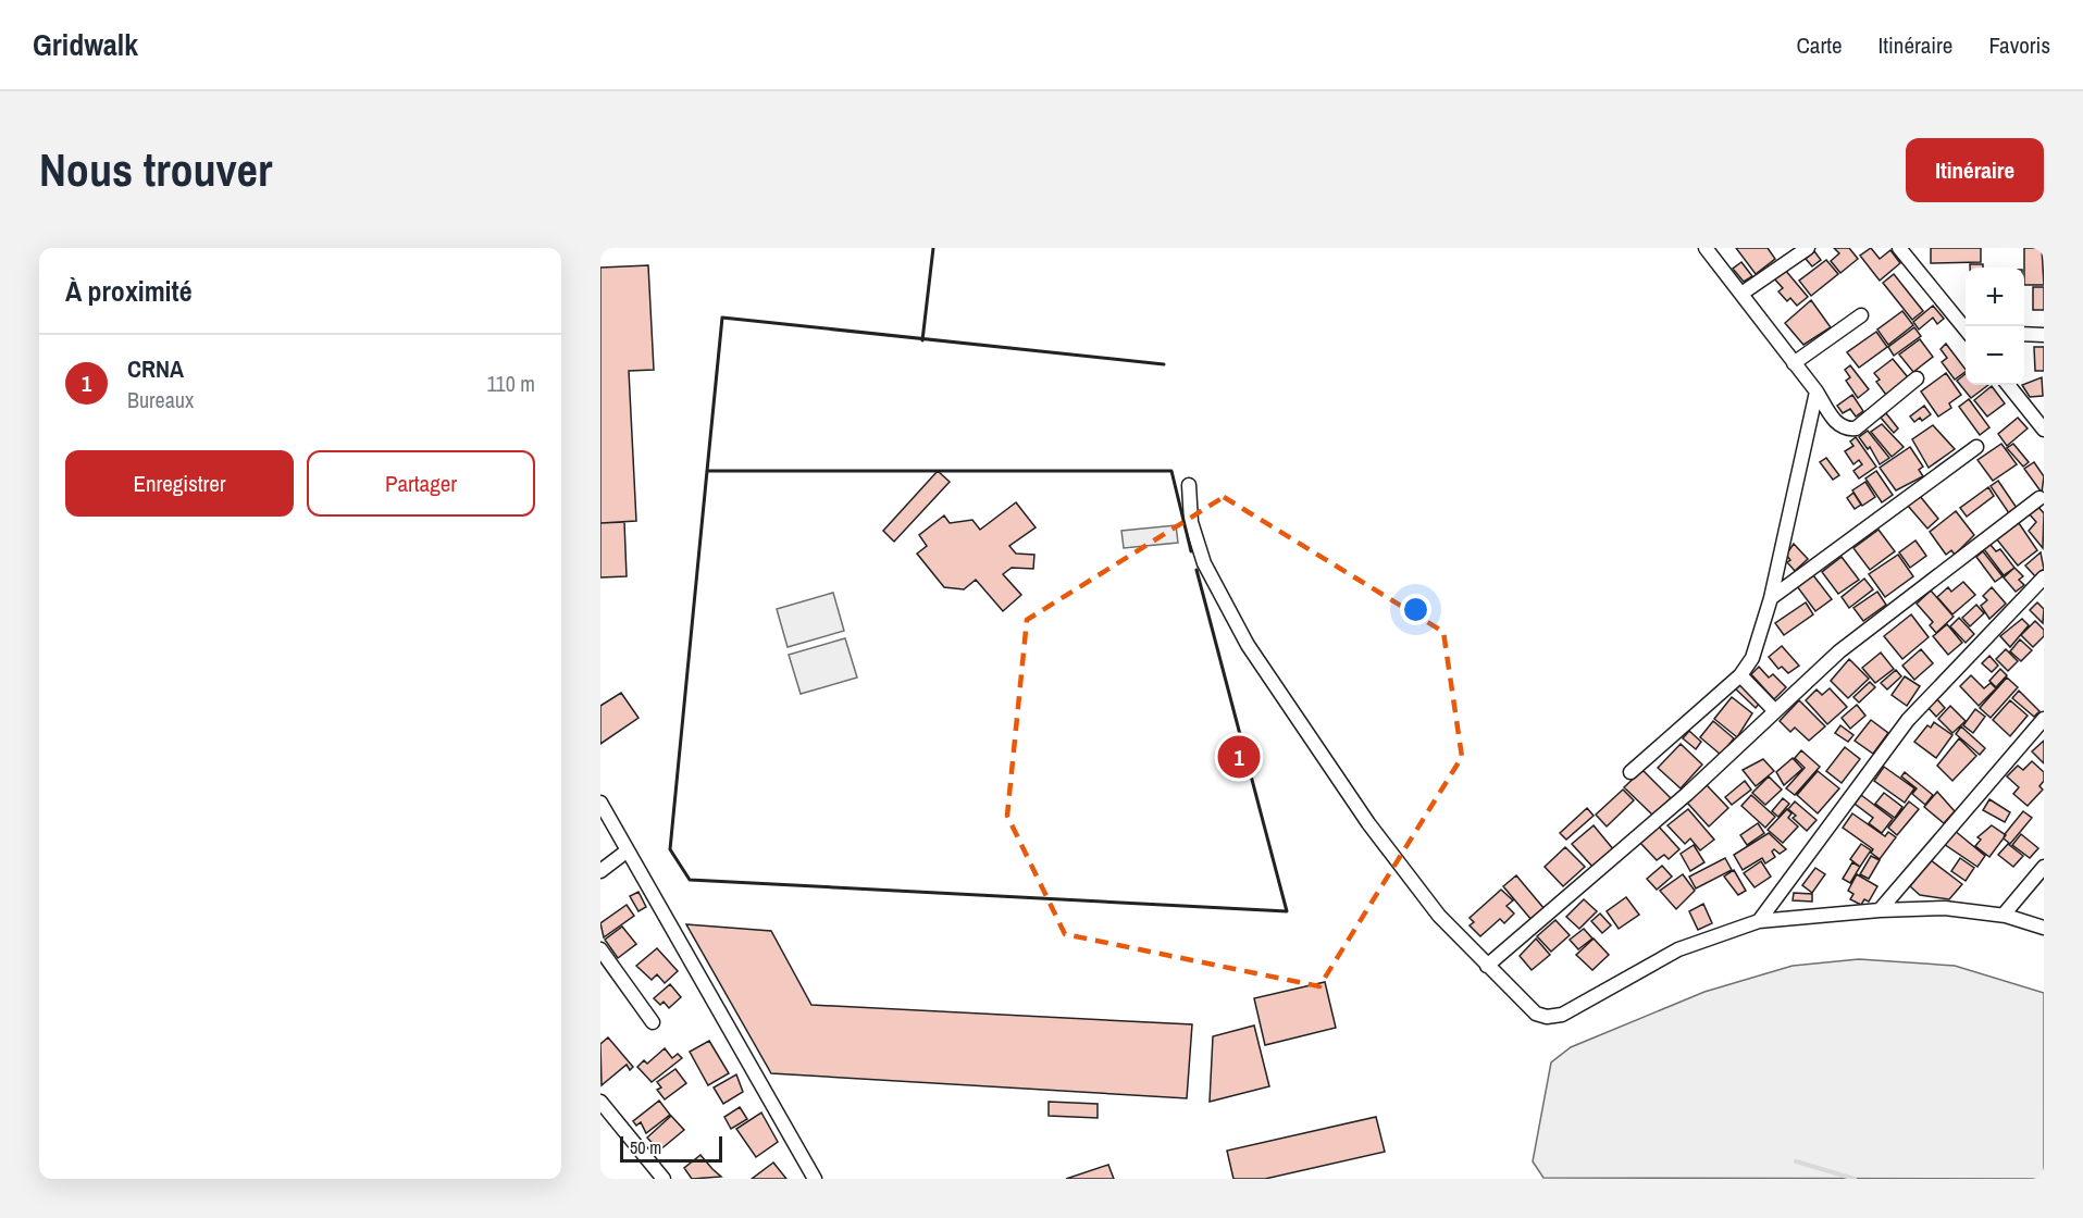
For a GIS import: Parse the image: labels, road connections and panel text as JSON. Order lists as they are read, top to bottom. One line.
{"scale_bar":"50 m","page":{"header":"Gridwalk","nav":["Carte","Itinéraire","Favoris"],"buttons":["Itinéraire",["Enregistrer","Partager"]],"title":"Nous trouver","heading":"À proximité","map_buttons":["+","−"],"list":[{"mark":"1","name":"CRNA","note":"Bureaux","value":"110 m"}],"pins":"1","scale":"50 m"}}
